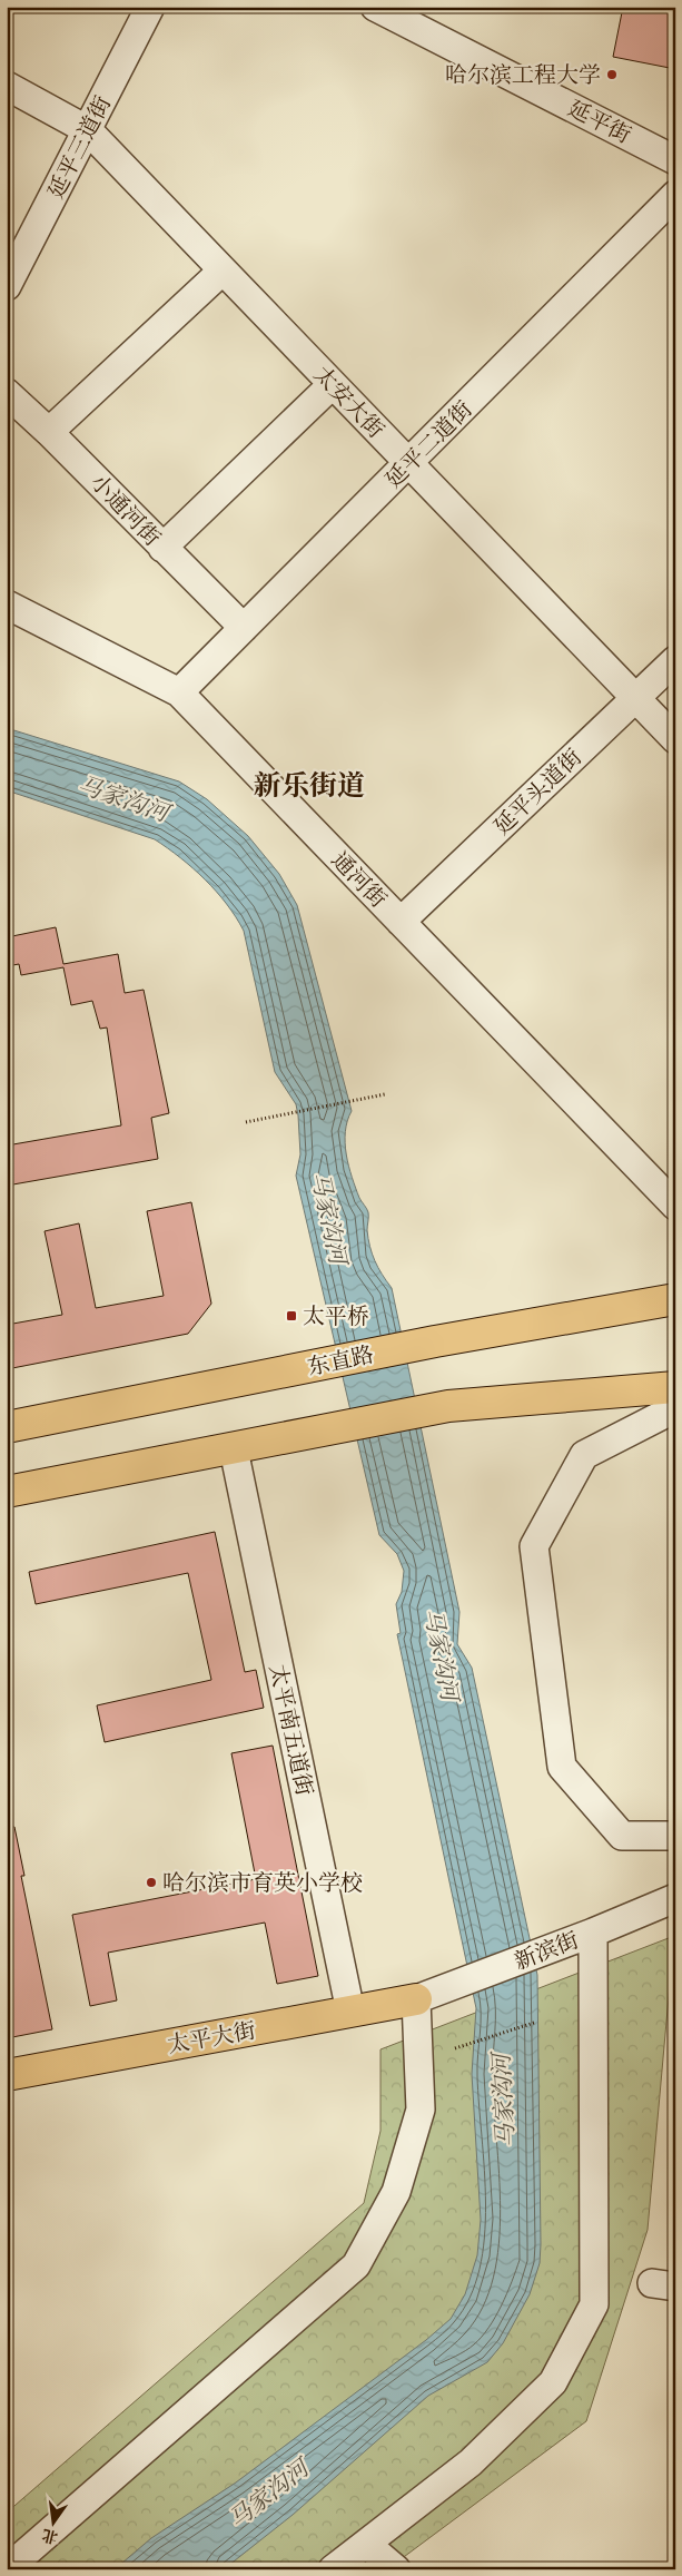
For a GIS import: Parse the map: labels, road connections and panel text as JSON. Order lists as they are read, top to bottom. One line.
{"streets":{"main road":["东直路","太平大街"],"street":["延平街","延平三道街","太安大街","延平二道街","小通河街","延平头道街","通河街","太平南五道街","新滨街"]},"crossings":[["延平三道街","太安大街"],["太安大街","延平二道街"],["太安大街","延平头道街"],["延平二道街","小通河街"],["延平二道街","通河街"],["延平头道街","通河街"],["太平南五道街","太平大街"],["新滨街","太平大街"]],"districts":["新乐街道"],"water":["马家沟河"],"places":{"other":["哈尔滨工程大学","哈尔滨市育英小学校"],"transit":["太平桥"]},"north":"bottom"}
